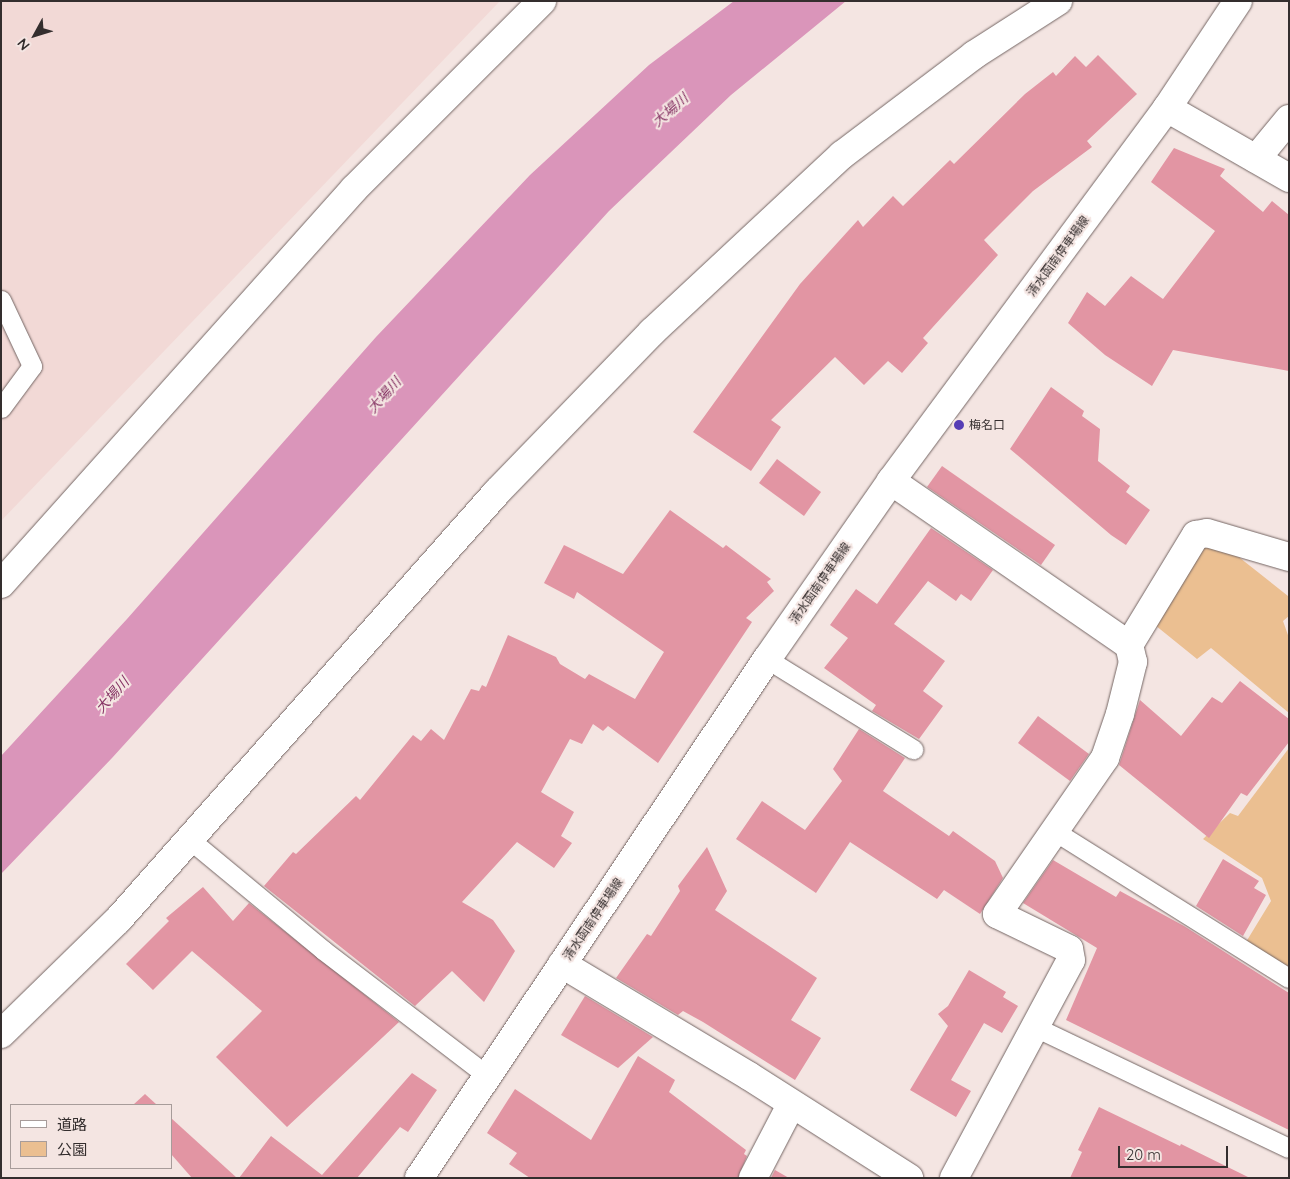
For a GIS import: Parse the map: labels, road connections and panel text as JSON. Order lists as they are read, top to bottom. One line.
{"streets":{"street":["清水函南停車場線"]},"water":["大場川"],"places":["梅名口"],"legend":["道路","公園"],"scale_bar":"20 m","north":"bottom left"}
